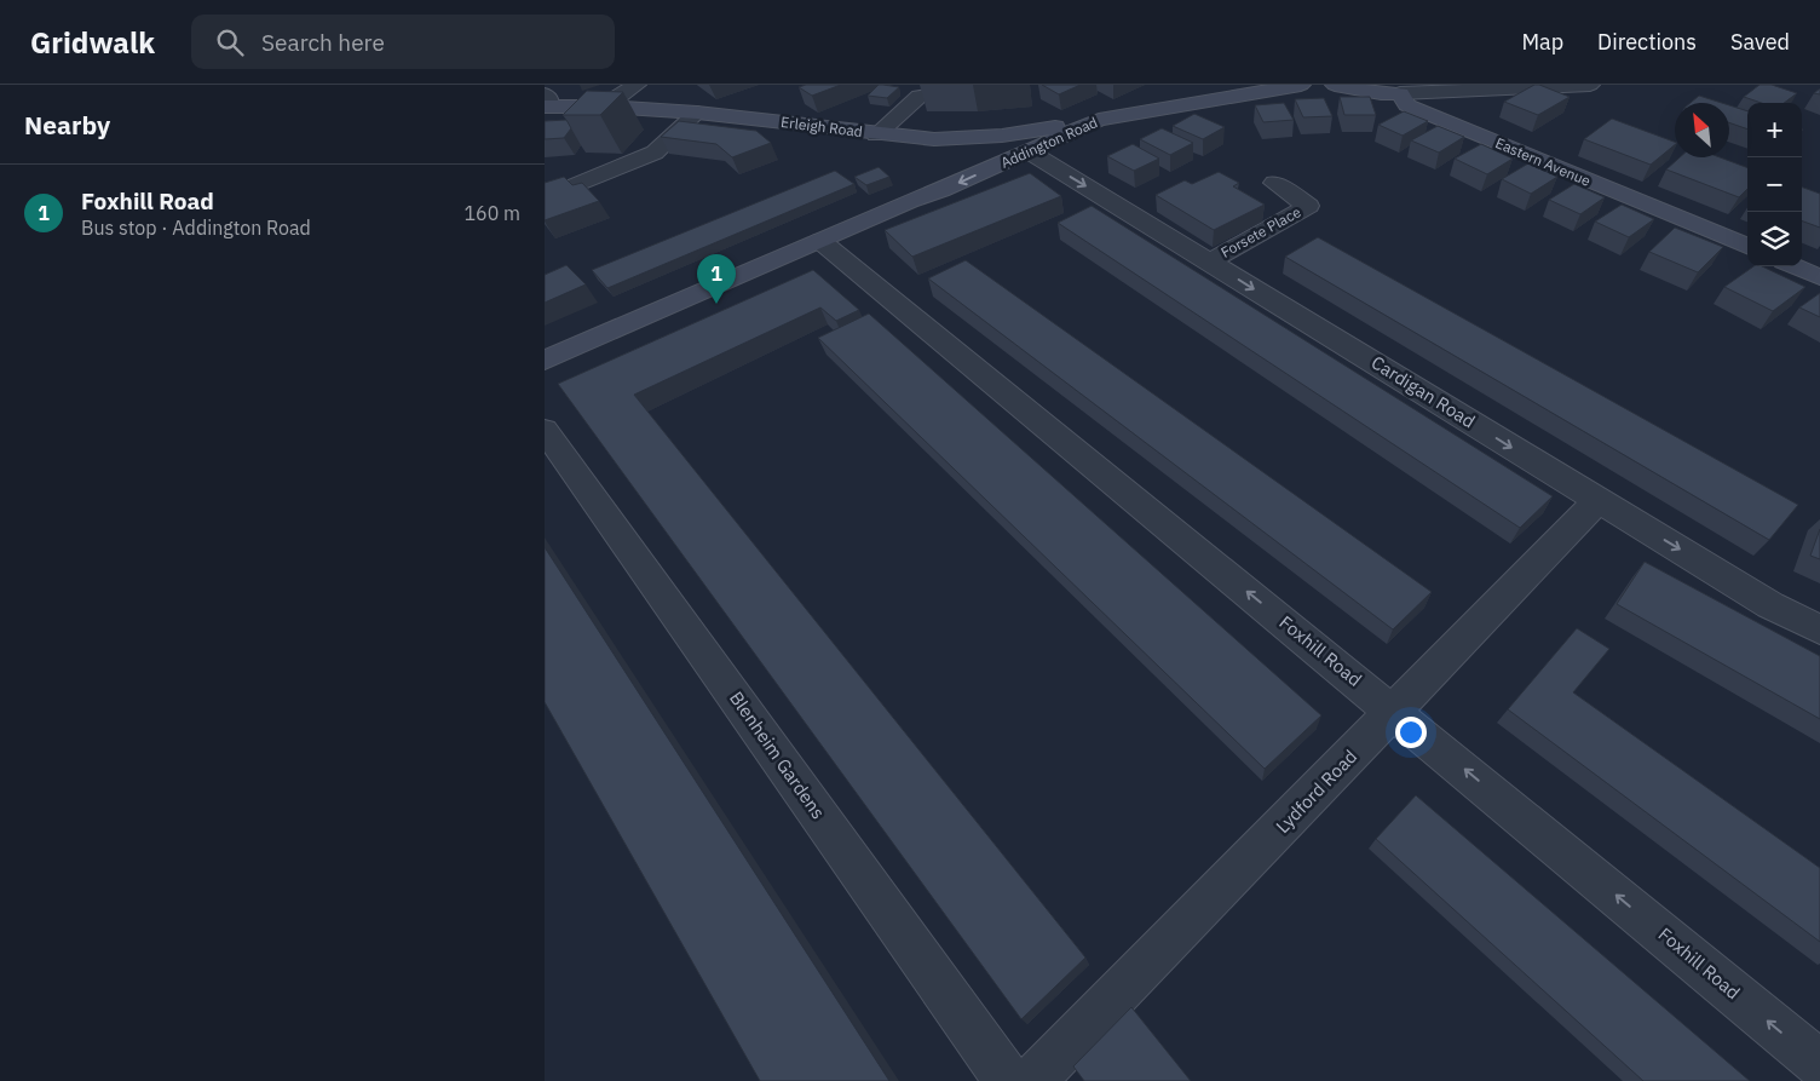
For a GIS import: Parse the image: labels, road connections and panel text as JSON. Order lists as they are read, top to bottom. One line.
{"streets":{"street":["Erleigh Road","Addington Road","Eastern Avenue","Forsete Place","Cardigan Road","Foxhill Road","Blenheim Gardens","Lydford Road"]},"crossings":[["Erleigh Road","Addington Road"],["Addington Road","Cardigan Road"],["Addington Road","Foxhill Road"],["Forsete Place","Cardigan Road"],["Cardigan Road","Lydford Road"],["Foxhill Road","Lydford Road"]],"one_way":["Cardigan Road","Foxhill Road"],"north":"top left","page":{"header":"Gridwalk","search":"Search here","nav":["Map","Directions","Saved"],"heading":"Nearby","map_buttons":["+","−"],"list":[{"mark":"1","name":"Foxhill Road","note":"Bus stop · Addington Road","value":"160 m"}],"pins":"1"}}
